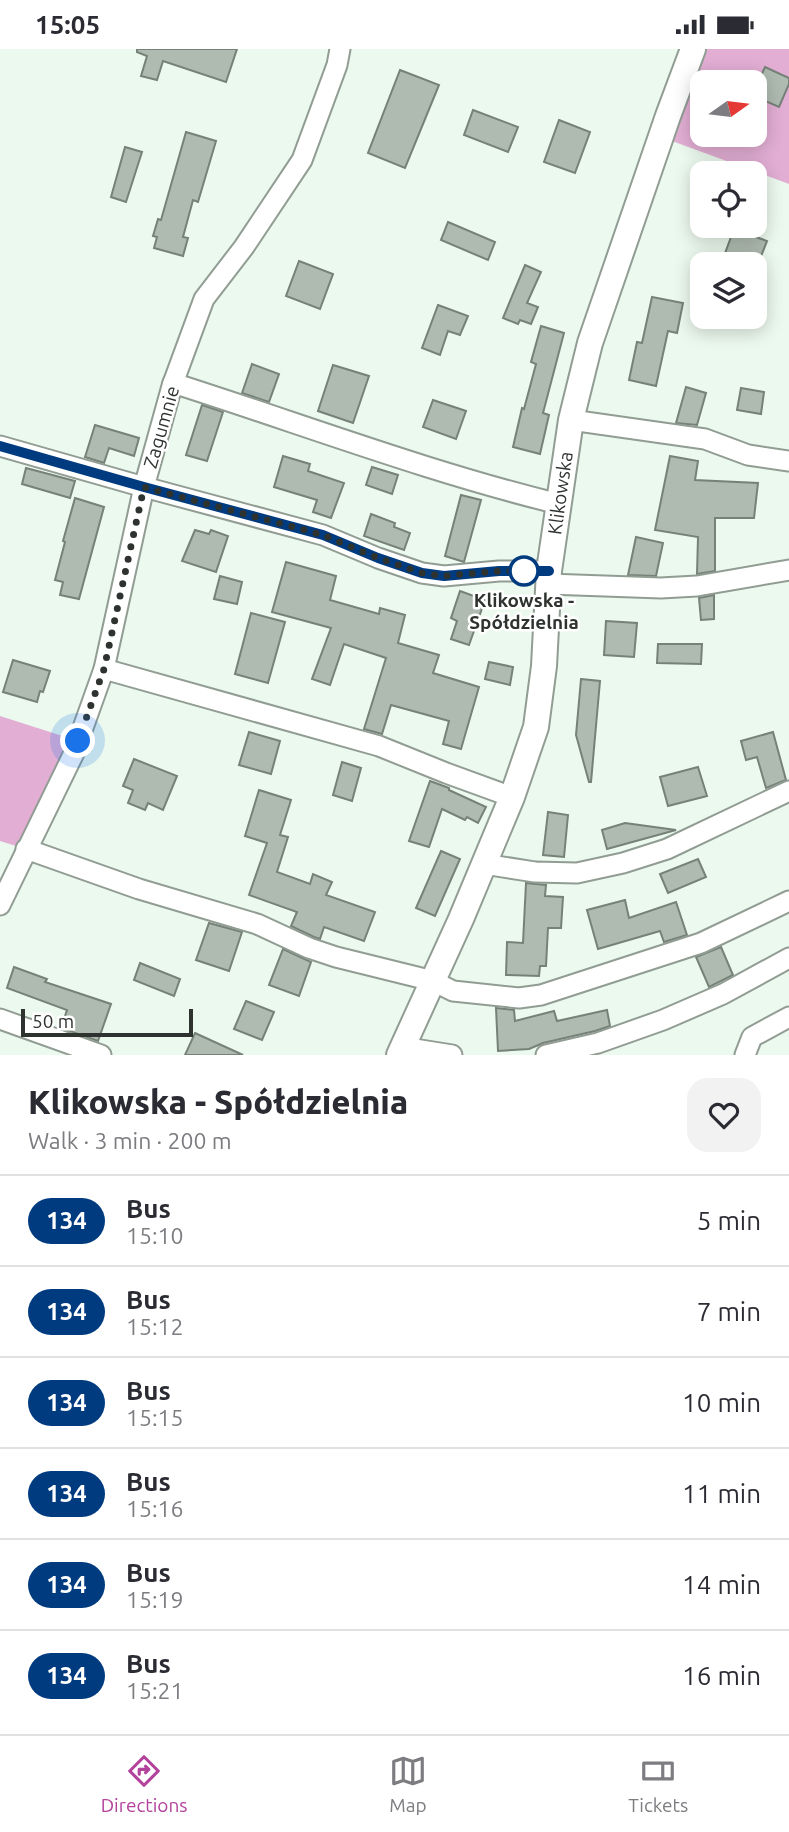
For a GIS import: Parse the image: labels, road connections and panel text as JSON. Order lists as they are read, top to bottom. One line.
{"streets":{"street":["Zagumnie","Klikowska"]},"places":["Klikowska - Spółdzielnia"],"lines":["bus line 134"],"scale_bar":"50 m","north":"right","page":{"status":"15:05","scale":"50 m","heading":["Klikowska - Spółdzielnia","Walk · 3 min · 200 m"],"list":[{"mark":"134","name":"Bus","note":"15:10","value":"5 min"},{"mark":"134","name":"Bus","note":"15:12","value":"7 min"},{"mark":"134","name":"Bus","note":"15:15","value":"10 min"},{"mark":"134","name":"Bus","note":"15:16","value":"11 min"},{"mark":"134","name":"Bus","note":"15:19","value":"14 min"},{"mark":"134","name":"Bus","note":"15:21","value":"16 min"}],"tabs":["Directions","Map","Tickets"]}}
